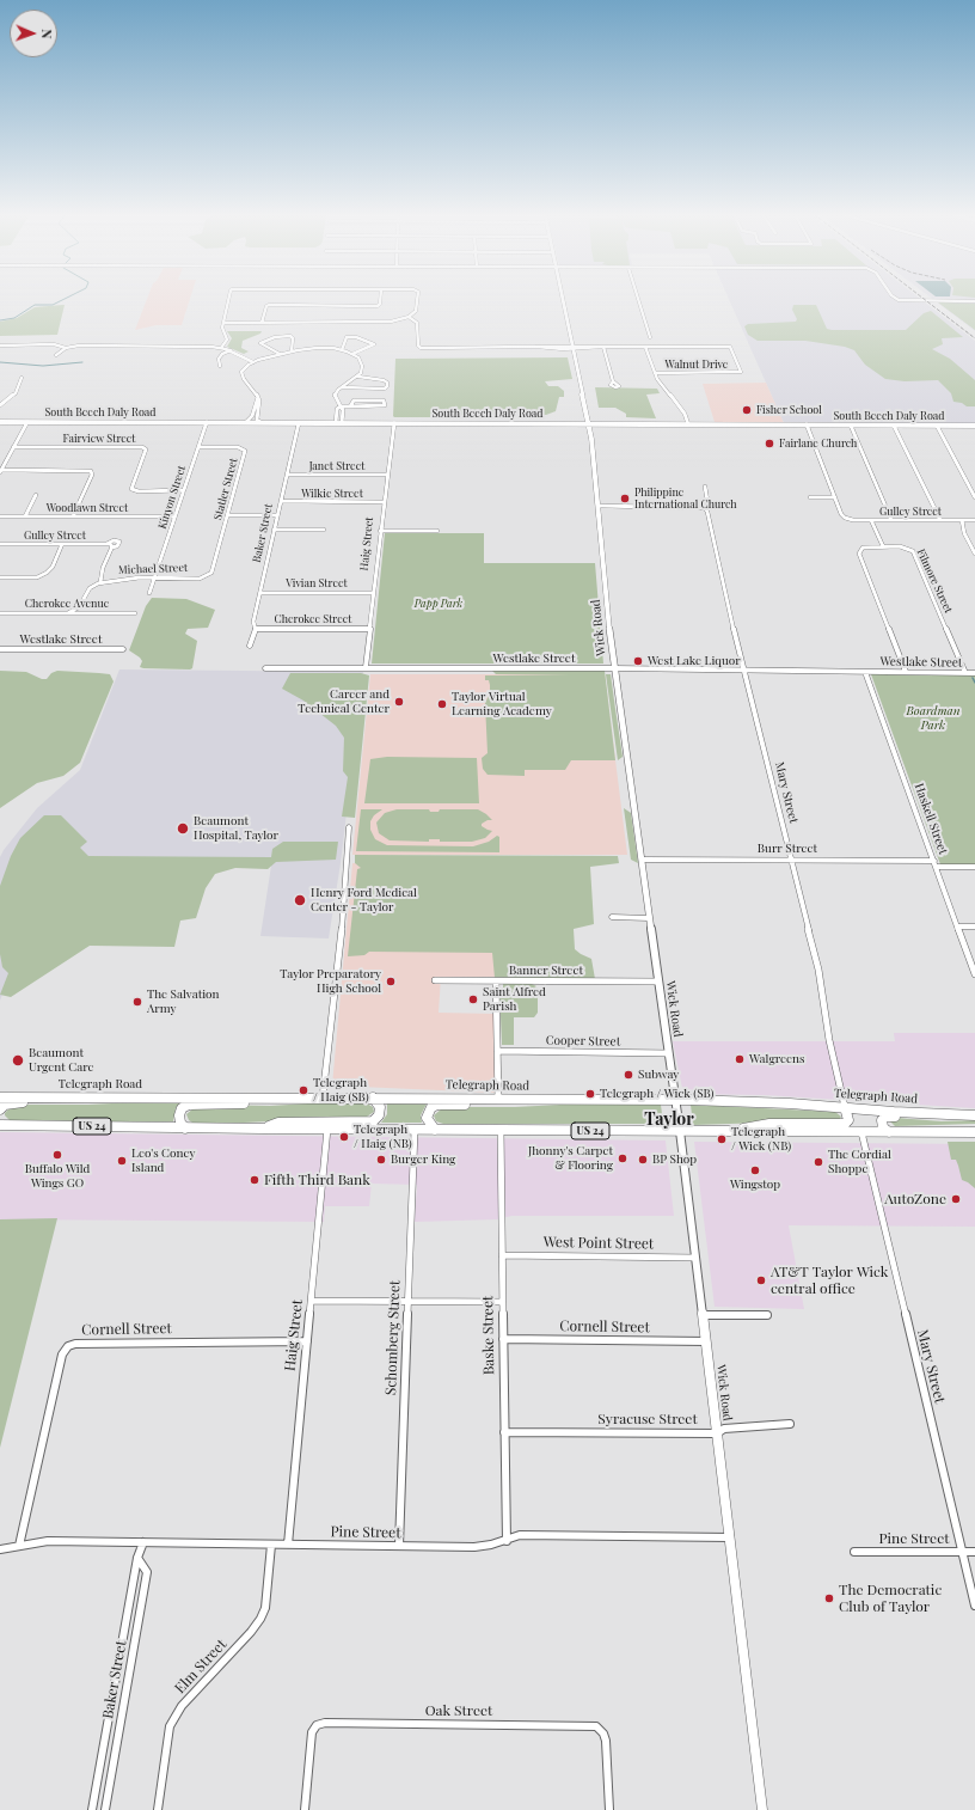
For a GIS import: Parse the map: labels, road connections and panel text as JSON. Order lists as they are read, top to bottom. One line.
{"streets":{"main road":["Telegraph Road","US 24"],"street":["Walnut Drive","South Beech Daly Road","Fairview Street","Janet Street","Statler Street","Wilkie Street","Kinyon Street","Woodlawn Street","Gulley Street","Baker Street","Haig Street","Michael Street","Filmore Street","Vivian Street","Cherokee Avenue","Cherokee Street","Wick Road","Westlake Street","Mary Street","Haskell Street","Burr Street","Banner Street","Cooper Street","West Point Street","Cornell Street","Baske Street","Schomberg Street","Syracuse Street","Pine Street","Elm Street","Oak Street"]},"crossings":[["South Beech Daly Road","Kinyon Street"],["South Beech Daly Road","Baker Street"],["South Beech Daly Road","Haig Street"],["South Beech Daly Road","Wick Road"],["Fairview Street","Kinyon Street"],["Janet Street","Baker Street"],["Janet Street","Haig Street"],["Statler Street","Kinyon Street"],["Statler Street","Michael Street"],["Wilkie Street","Baker Street"],["Wilkie Street","Haig Street"],["Kinyon Street","Woodlawn Street"],["Kinyon Street","Michael Street"],["Gulley Street","Michael Street"],["Baker Street","Vivian Street"],["Baker Street","Cherokee Street"],["Baker Street","Pine Street"],["Haig Street","Vivian Street"],["Haig Street","Cherokee Street"],["Haig Street","Westlake Street"],["Haig Street","US 24"],["Haig Street","Cornell Street"],["Haig Street","Pine Street"],["Filmore Street","Westlake Street"],["Wick Road","Westlake Street"],["Wick Road","Burr Street"],["Wick Road","Banner Street"],["Wick Road","Cooper Street"],["Wick Road","Telegraph Road"],["Wick Road","US 24"],["Wick Road","West Point Street"],["Wick Road","Cornell Street"],["Wick Road","Syracuse Street"],["Wick Road","Pine Street"],["Westlake Street","Mary Street"],["Westlake Street","Haskell Street"],["Mary Street","Burr Street"],["Mary Street","Telegraph Road"],["Mary Street","US 24"],["Mary Street","Pine Street"],["Haskell Street","Burr Street"],["US 24","Baske Street"],["US 24","Schomberg Street"],["West Point Street","Baske Street"],["Cornell Street","Baske Street"],["Cornell Street","Pine Street"],["Baske Street","Syracuse Street"],["Baske Street","Pine Street"],["Schomberg Street","Pine Street"],["Pine Street","Elm Street"]],"districts":["Taylor"],"parks":["Papp Park","Boardman Park"],"places":["Fisher School","Fairlane Church","Philippine International Church","West Lake Liquor","Career and Technical Center","Taylor Virtual Learning Academy","Beaumont Hospital, Taylor","Henry Ford Medical Center - Taylor","Taylor Preparatory High School","Saint Alfred Parish","The Salvation Army","Walgreens","Beaumont Urgent Care","Subway","Telegraph / Haig (SB)","Telegraph / Wick (SB)","Telegraph / Haig (NB)","Telegraph / Wick (NB)","Buffalo Wild Wings GO","Jhonny's Carpet & Flooring","Burger King","BP Shop","Leo's Coney Island","The Cordial Shoppe","Wingstop","Fifth Third Bank","AutoZone","AT&T Taylor Wick central office","The Democratic Club of Taylor"],"north":"right"}
